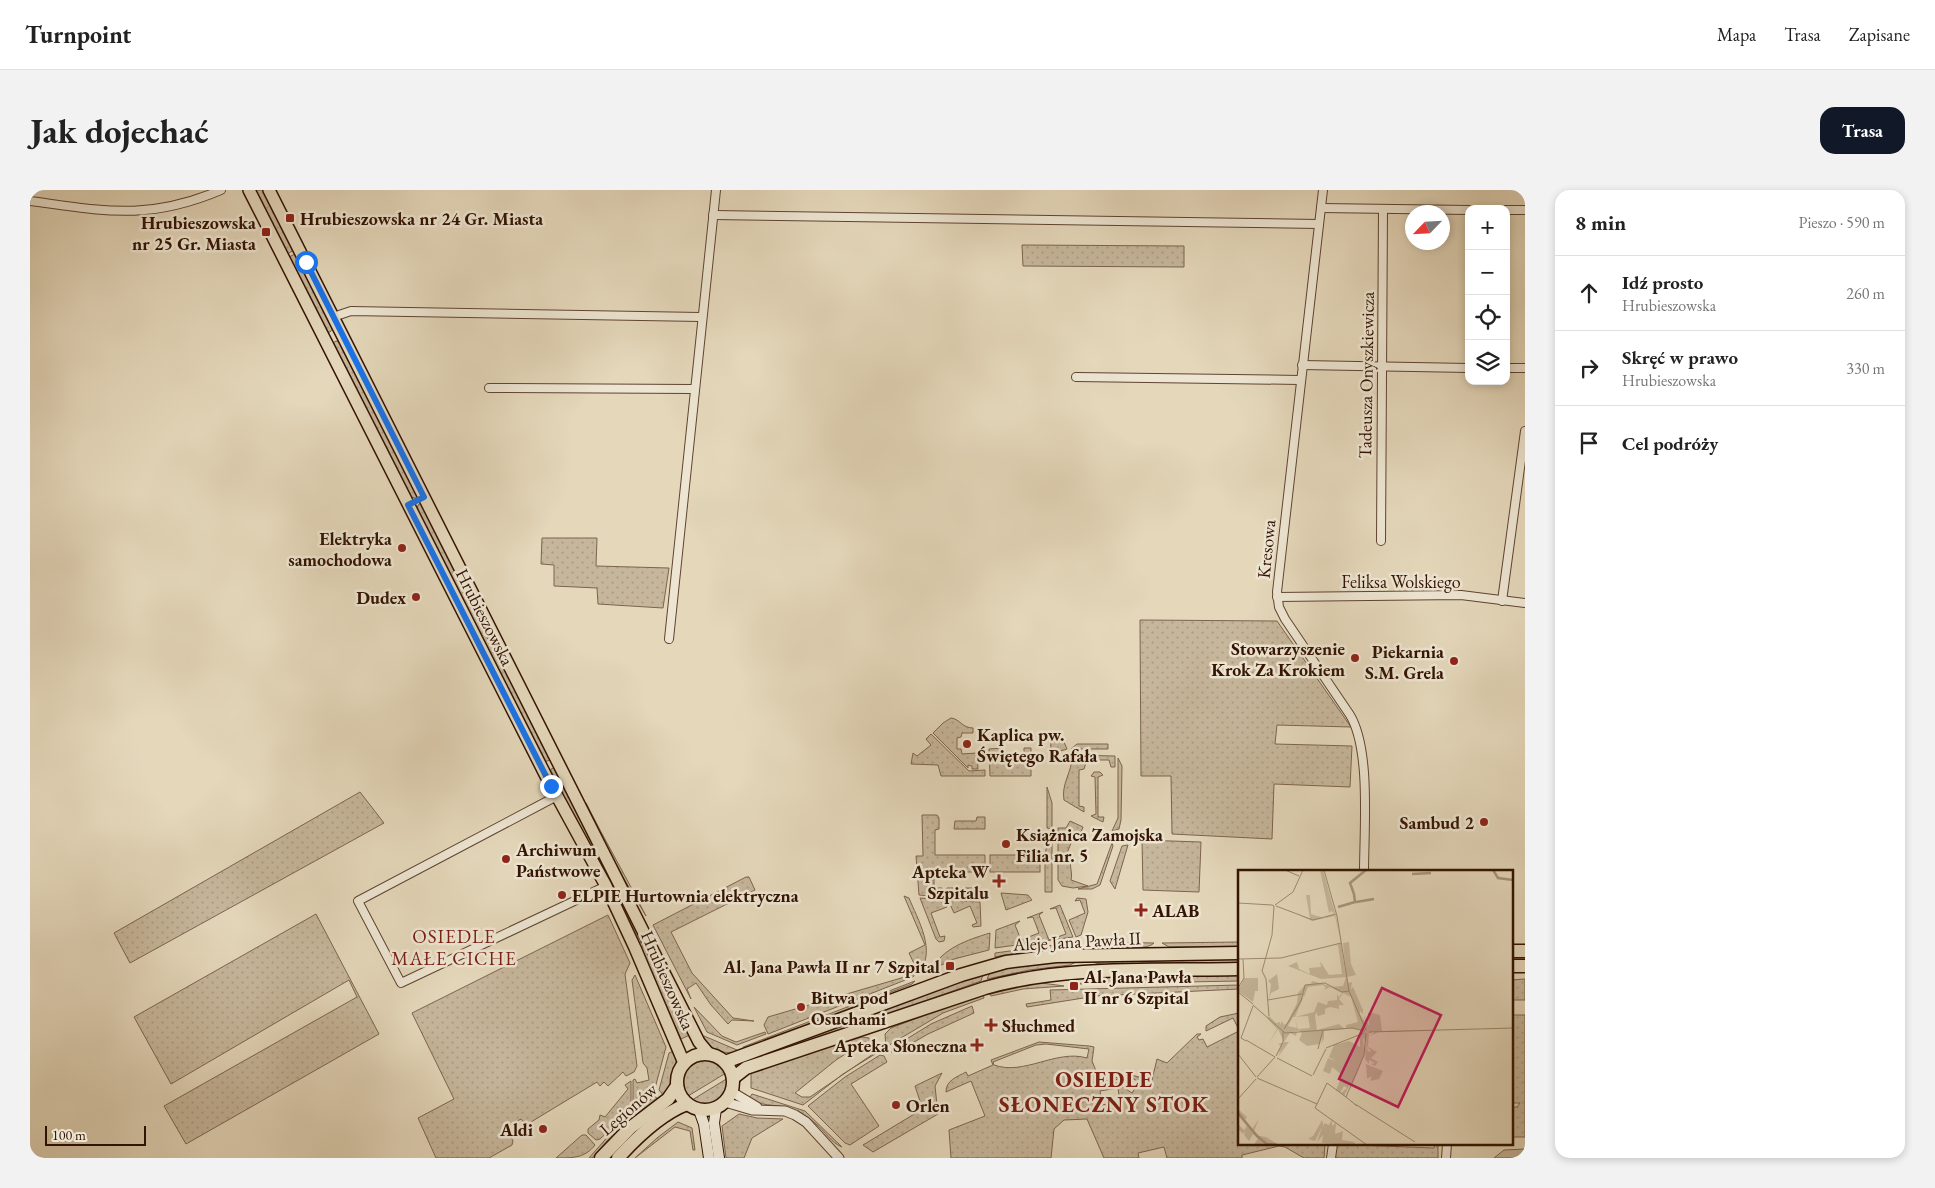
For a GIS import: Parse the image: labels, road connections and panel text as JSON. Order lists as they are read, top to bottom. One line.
{"streets":{"highway":["Aleje Jana Pawła II","Legionów"],"main road":["Hrubieszowska"],"street":["Tadeusza Onyszkiewicza","Kresowa","Feliksa Wolskiego"]},"crossings":[["Kresowa","Feliksa Wolskiego"],["Hrubieszowska","Aleje Jana Pawła II"],["Hrubieszowska","Legionów"],["Aleje Jana Pawła II","Legionów"]],"districts":["OSIEDLE MAŁE CICHE","OSIEDLE SŁONECZNY STOK"],"places":{"transit":["Hrubieszowska nr 24 Gr. Miasta","Hrubieszowska nr 25 Gr. Miasta","Al. Jana Pawła II nr 7 Szpital","Al. Jana Pawła II nr 6 Szpital"],"other":["Elektryka samochodowa","Dudex","Stowarzyszenie Krok Za Krokiem","Piekarnia S.M. Grela","Kaplica pw. Świętego Rafała","Sambud 2","Książnica Zamojska Filia nr. 5","Archiwum Państwowe","ELPIE Hurtownia elektryczna","Bitwa pod Osuchami","Orlen","Aldi"],"health":["Apteka W Szpitalu","ALAB","Słuchmed","Apteka Słoneczna"]},"scale_bar":"100 m","north":"bottom left","page":{"header":"Turnpoint","nav":["Mapa","Trasa","Zapisane"],"buttons":"Trasa","title":"Jak dojechać","heading":["8 min","Pieszo · 590 m"],"map_buttons":["+","−"],"list":[["Idź prosto","Hrubieszowska","260 m"],["Skręć w prawo","Hrubieszowska","330 m"],"Cel podróży"],"scale":"100 m"}}
